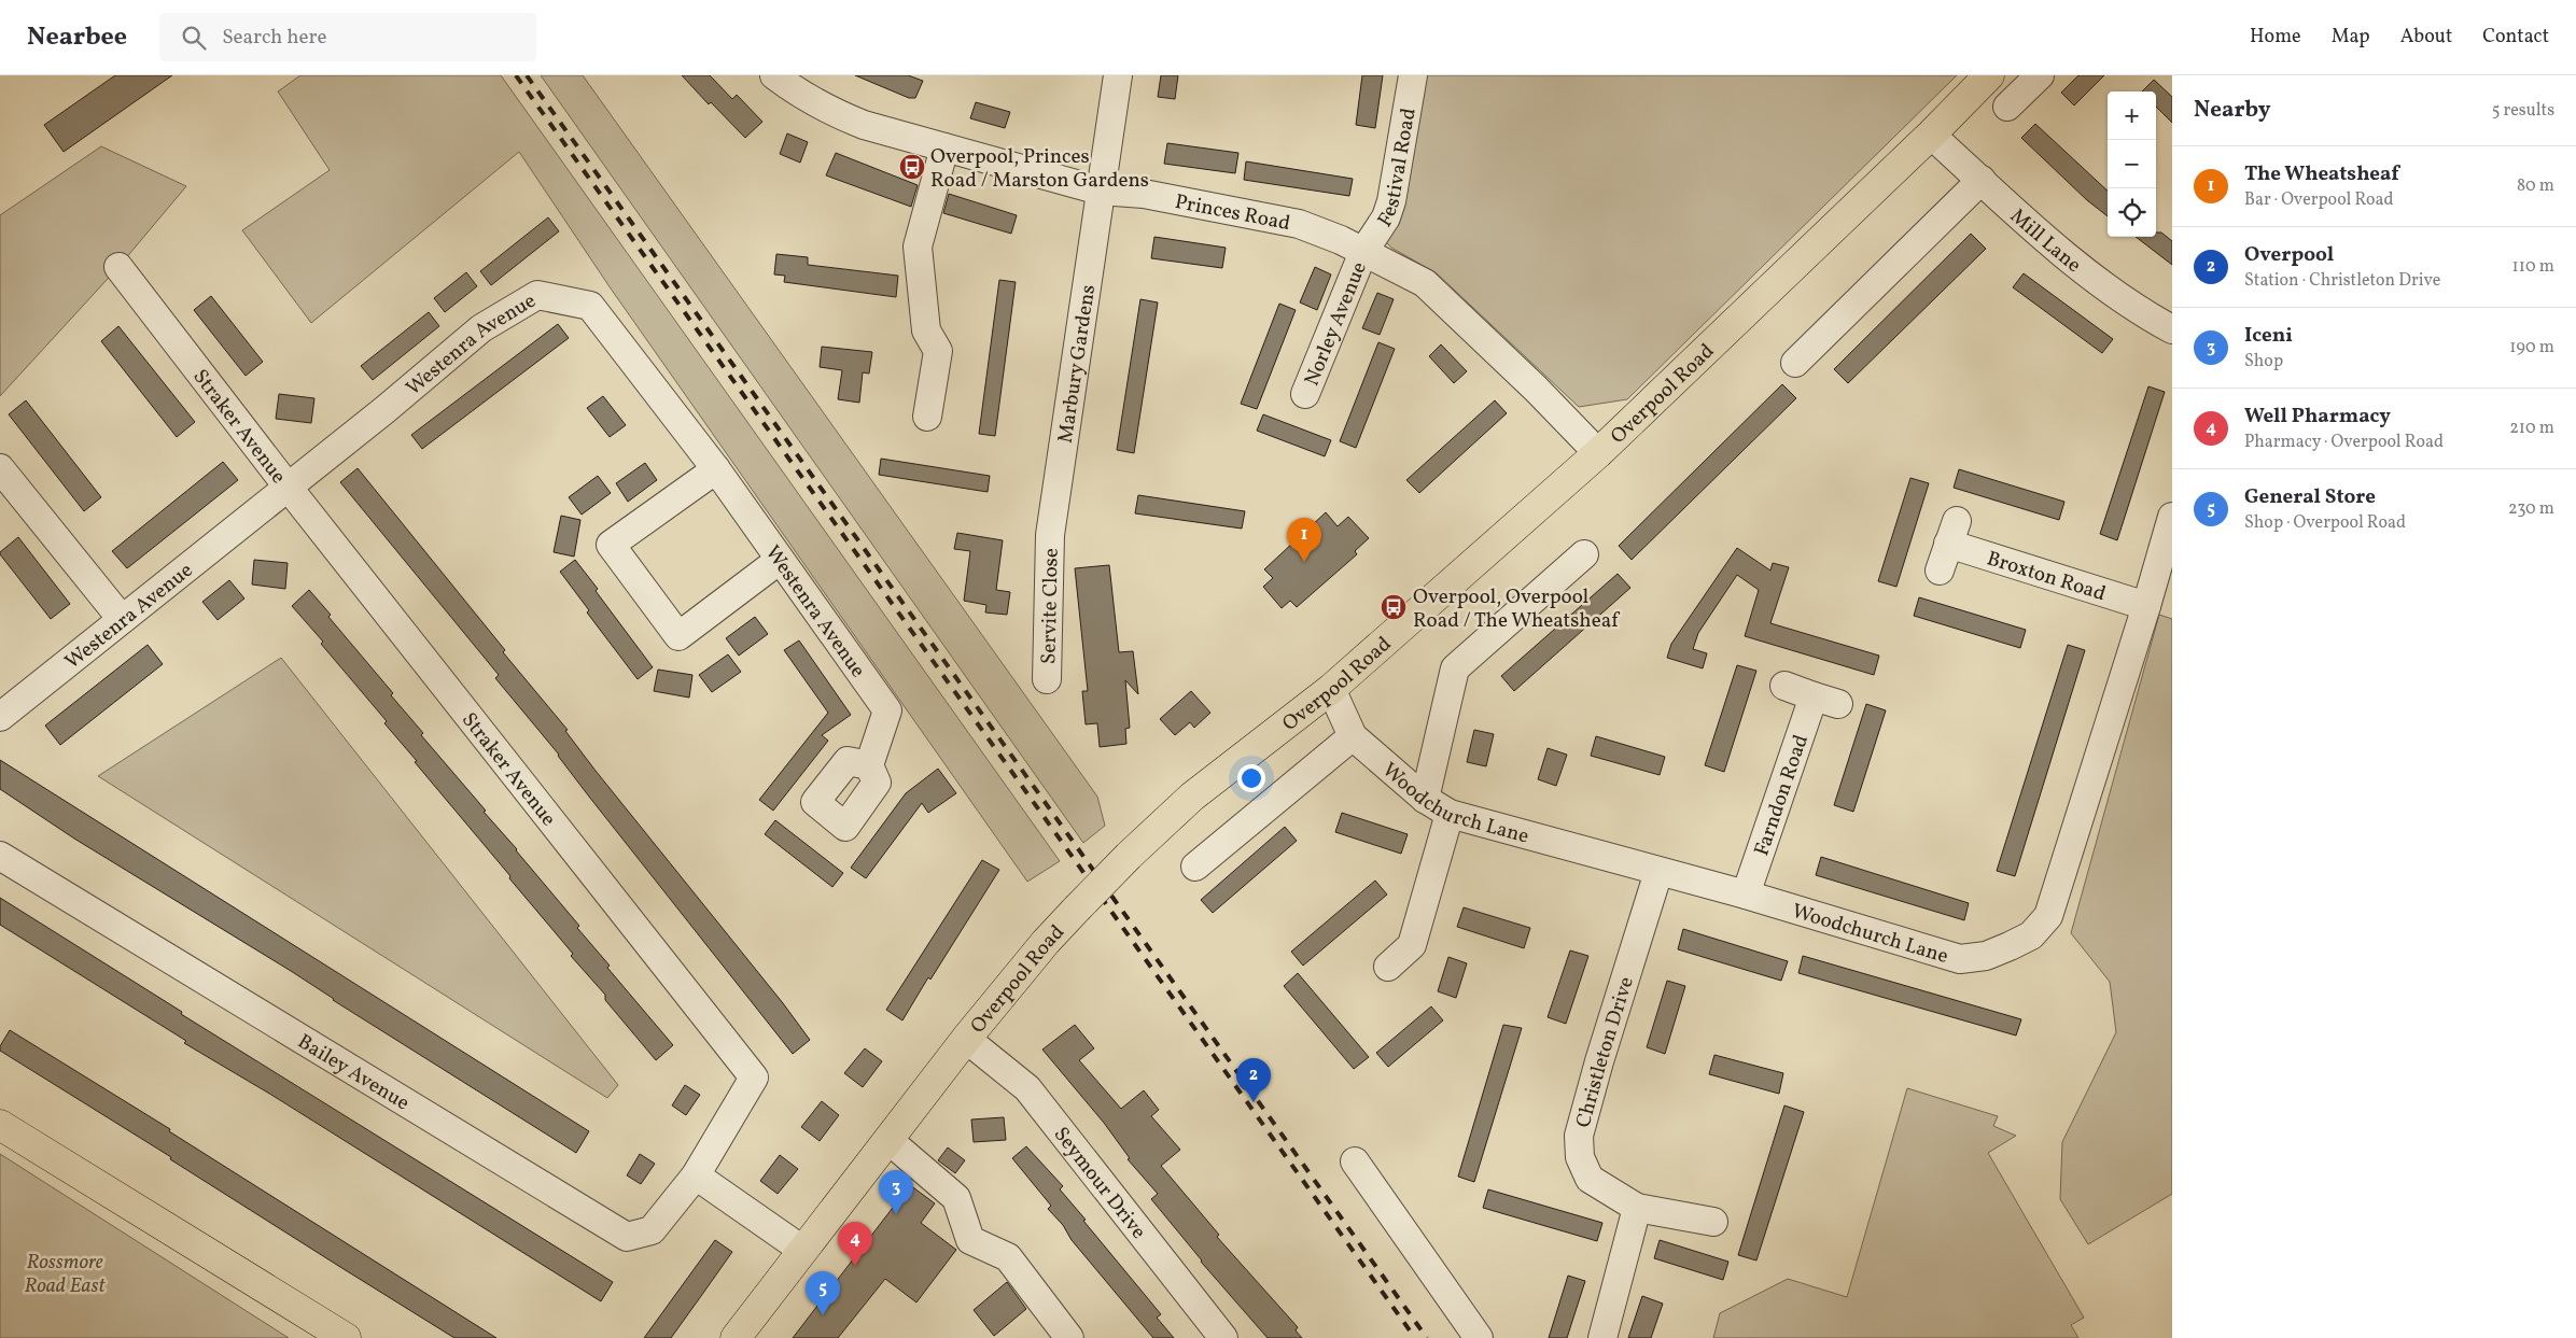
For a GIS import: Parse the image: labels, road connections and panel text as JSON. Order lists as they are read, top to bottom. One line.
{"streets":{"main road":["Overpool Road"],"street":["Festival Road","Princes Road","Mill Lane","Norley Avenue","Westenra Avenue","Marbury Gardens","Straker Avenue","Broxton Road","Servite Close","Farndon Road","Woodchurch Lane","Christleton Drive","Bailey Avenue","Seymour Drive"]},"crossings":[["Festival Road","Princes Road"],["Festival Road","Norley Avenue"],["Princes Road","Norley Avenue"],["Princes Road","Marbury Gardens"],["Princes Road","Overpool Road"],["Mill Lane","Overpool Road"],["Westenra Avenue","Straker Avenue"],["Marbury Gardens","Servite Close"],["Overpool Road","Woodchurch Lane"],["Overpool Road","Seymour Drive"],["Straker Avenue","Bailey Avenue"],["Broxton Road","Woodchurch Lane"],["Farndon Road","Woodchurch Lane"],["Woodchurch Lane","Christleton Drive"]],"parks":["Rossmore Road East"],"places":{"bus stop":["Overpool, Princes Road / Marston Gardens","Overpool, Overpool Road / The Wheatsheaf"]},"page":{"header":"Nearbee","search":"Search here","nav":["Home","Map","About","Contact"],"heading":["Nearby","5 results"],"map_buttons":["+","−"],"list":[{"mark":"1","name":"The Wheatsheaf","note":"Bar · Overpool Road","value":"80 m"},{"mark":"2","name":"Overpool","note":"Station · Christleton Drive","value":"110 m"},{"mark":"3","name":"Iceni","note":"Shop","value":"190 m"},{"mark":"4","name":"Well Pharmacy","note":"Pharmacy · Overpool Road","value":"210 m"},{"mark":"5","name":"General Store","note":"Shop · Overpool Road","value":"230 m"}],"pins":["1","2","3","4","5"]}}
